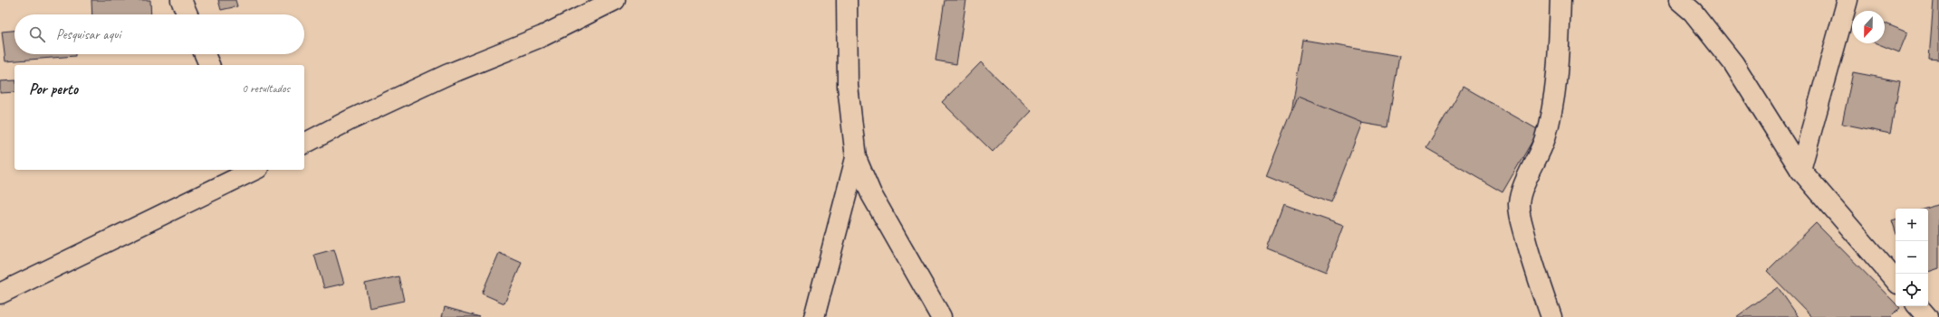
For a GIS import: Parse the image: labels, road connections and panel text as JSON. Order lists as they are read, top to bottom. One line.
{"north":"bottom","page":{"search":"Pesquisar aqui","heading":["Por perto","0 resultados"],"map_buttons":["+","−"]}}
